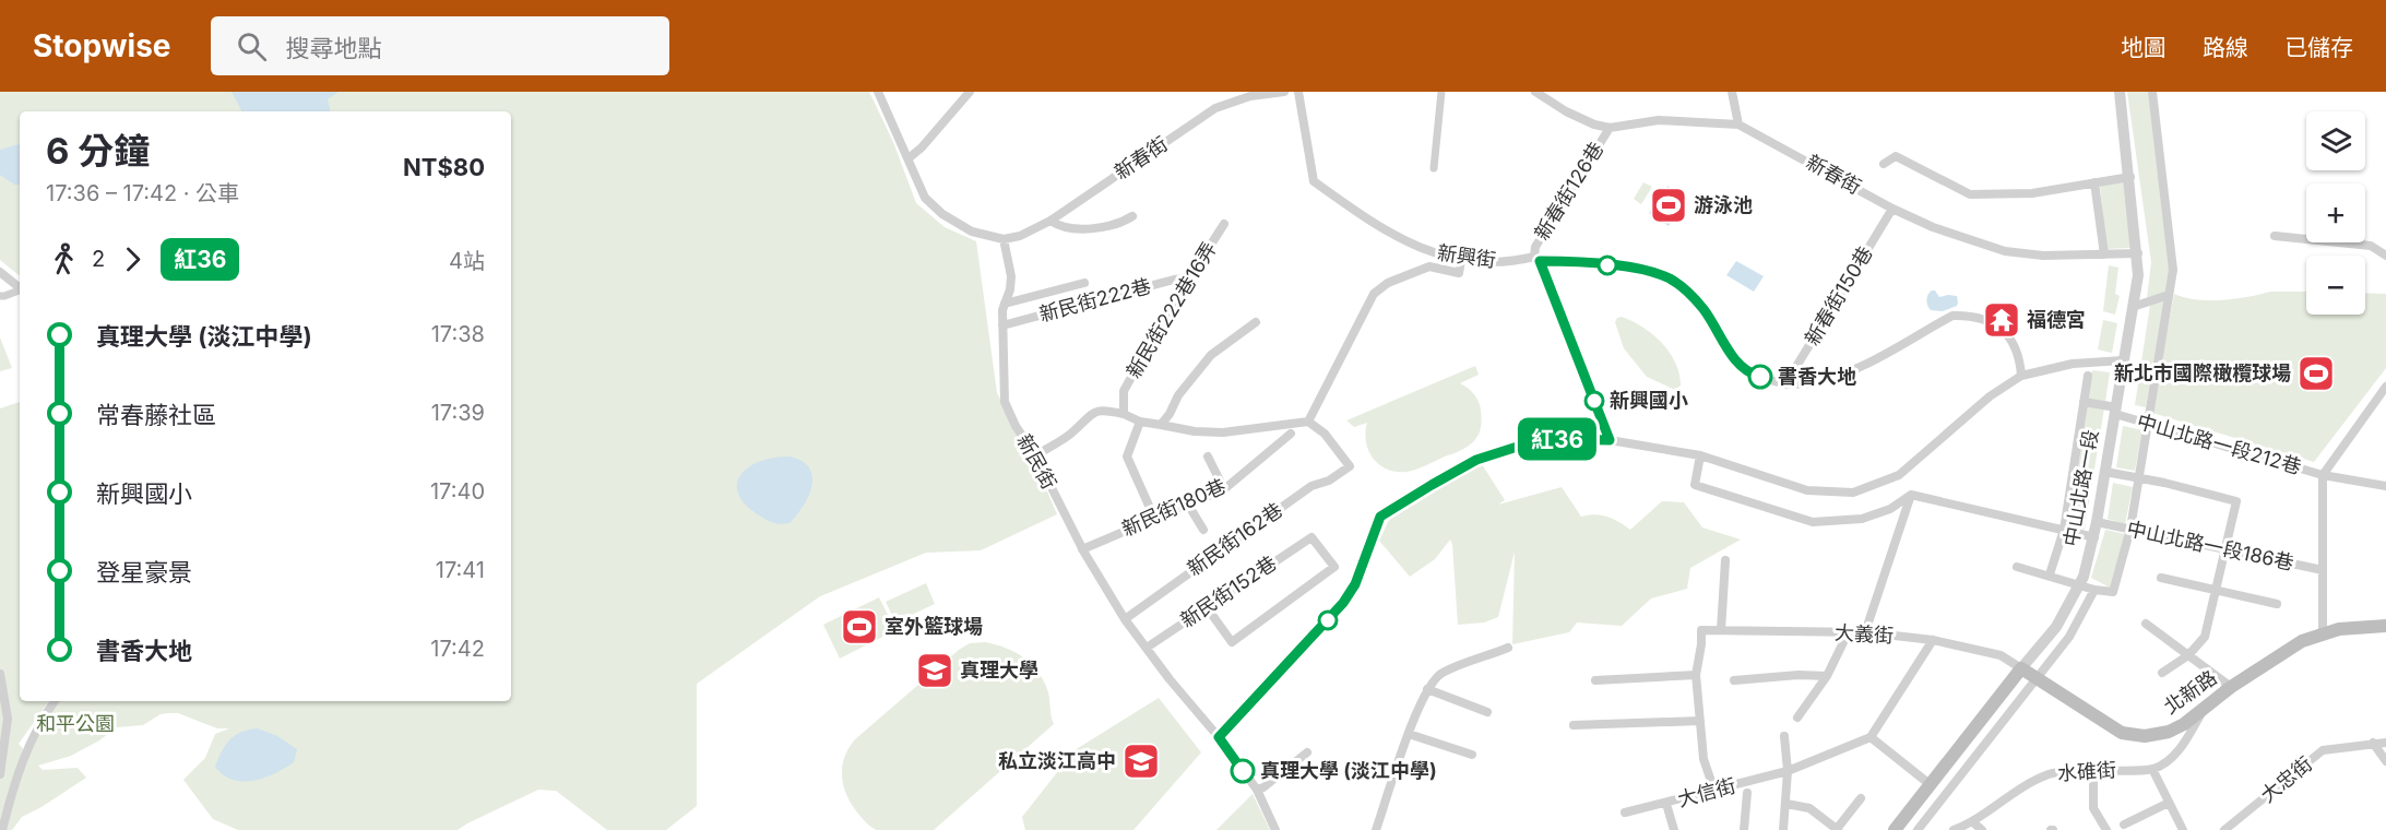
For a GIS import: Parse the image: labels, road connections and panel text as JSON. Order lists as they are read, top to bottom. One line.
{"streets":{"main road":["中山北路一段","北新路"],"street":["新春街","新春街126巷","新興街","新春街150巷","新民街222巷","新民街222巷16弄","中山北路一段212巷","新民街","新民街180巷","新民街162巷","中山北路一段186巷","新民街152巷","大義街","水碓街","大忠街","大信街"]},"crossings":[["新春街","新春街126巷"],["新春街","新春街150巷"],["新春街","新民街"],["新春街","中山北路一段"],["新春街126巷","新興街"],["新興街","新春街150巷"],["新民街222巷","新民街222巷16弄"],["新民街222巷","新民街"],["中山北路一段212巷","中山北路一段"],["中山北路一段212巷","中山北路一段186巷"],["中山北路一段212巷","北新路"],["新民街","新民街180巷"],["新民街","新民街162巷"],["新民街","新民街152巷"],["中山北路一段","中山北路一段186巷"],["中山北路一段","大義街"],["中山北路一段","北新路"],["大義街","北新路"]],"parks":["和平公園"],"places":{"sports":["游泳池","新北市國際橄欖球場","室外籃球場"],"temple":["福德宮"],"other":["書香大地","新興國小","真理大學 (淡江中學)"],"school or university":["真理大學","私立淡江高中"]},"lines":["bus line 紅36"],"page":{"header":"Stopwise","search":"搜尋地點","nav":["地圖","路線","已儲存"],"on_map":"紅36","map_buttons":["+","−"],"heading":["6 分鐘","17:36 – 17:42 · 公車","NT$80"],"legs":["2","紅36","4站"],"list":[{"name":"真理大學 (淡江中學)","value":"17:38"},{"name":"常春藤社區","value":"17:39"},{"name":"新興國小","value":"17:40"},{"name":"登星豪景","value":"17:41"},{"name":"書香大地","value":"17:42"}]}}
